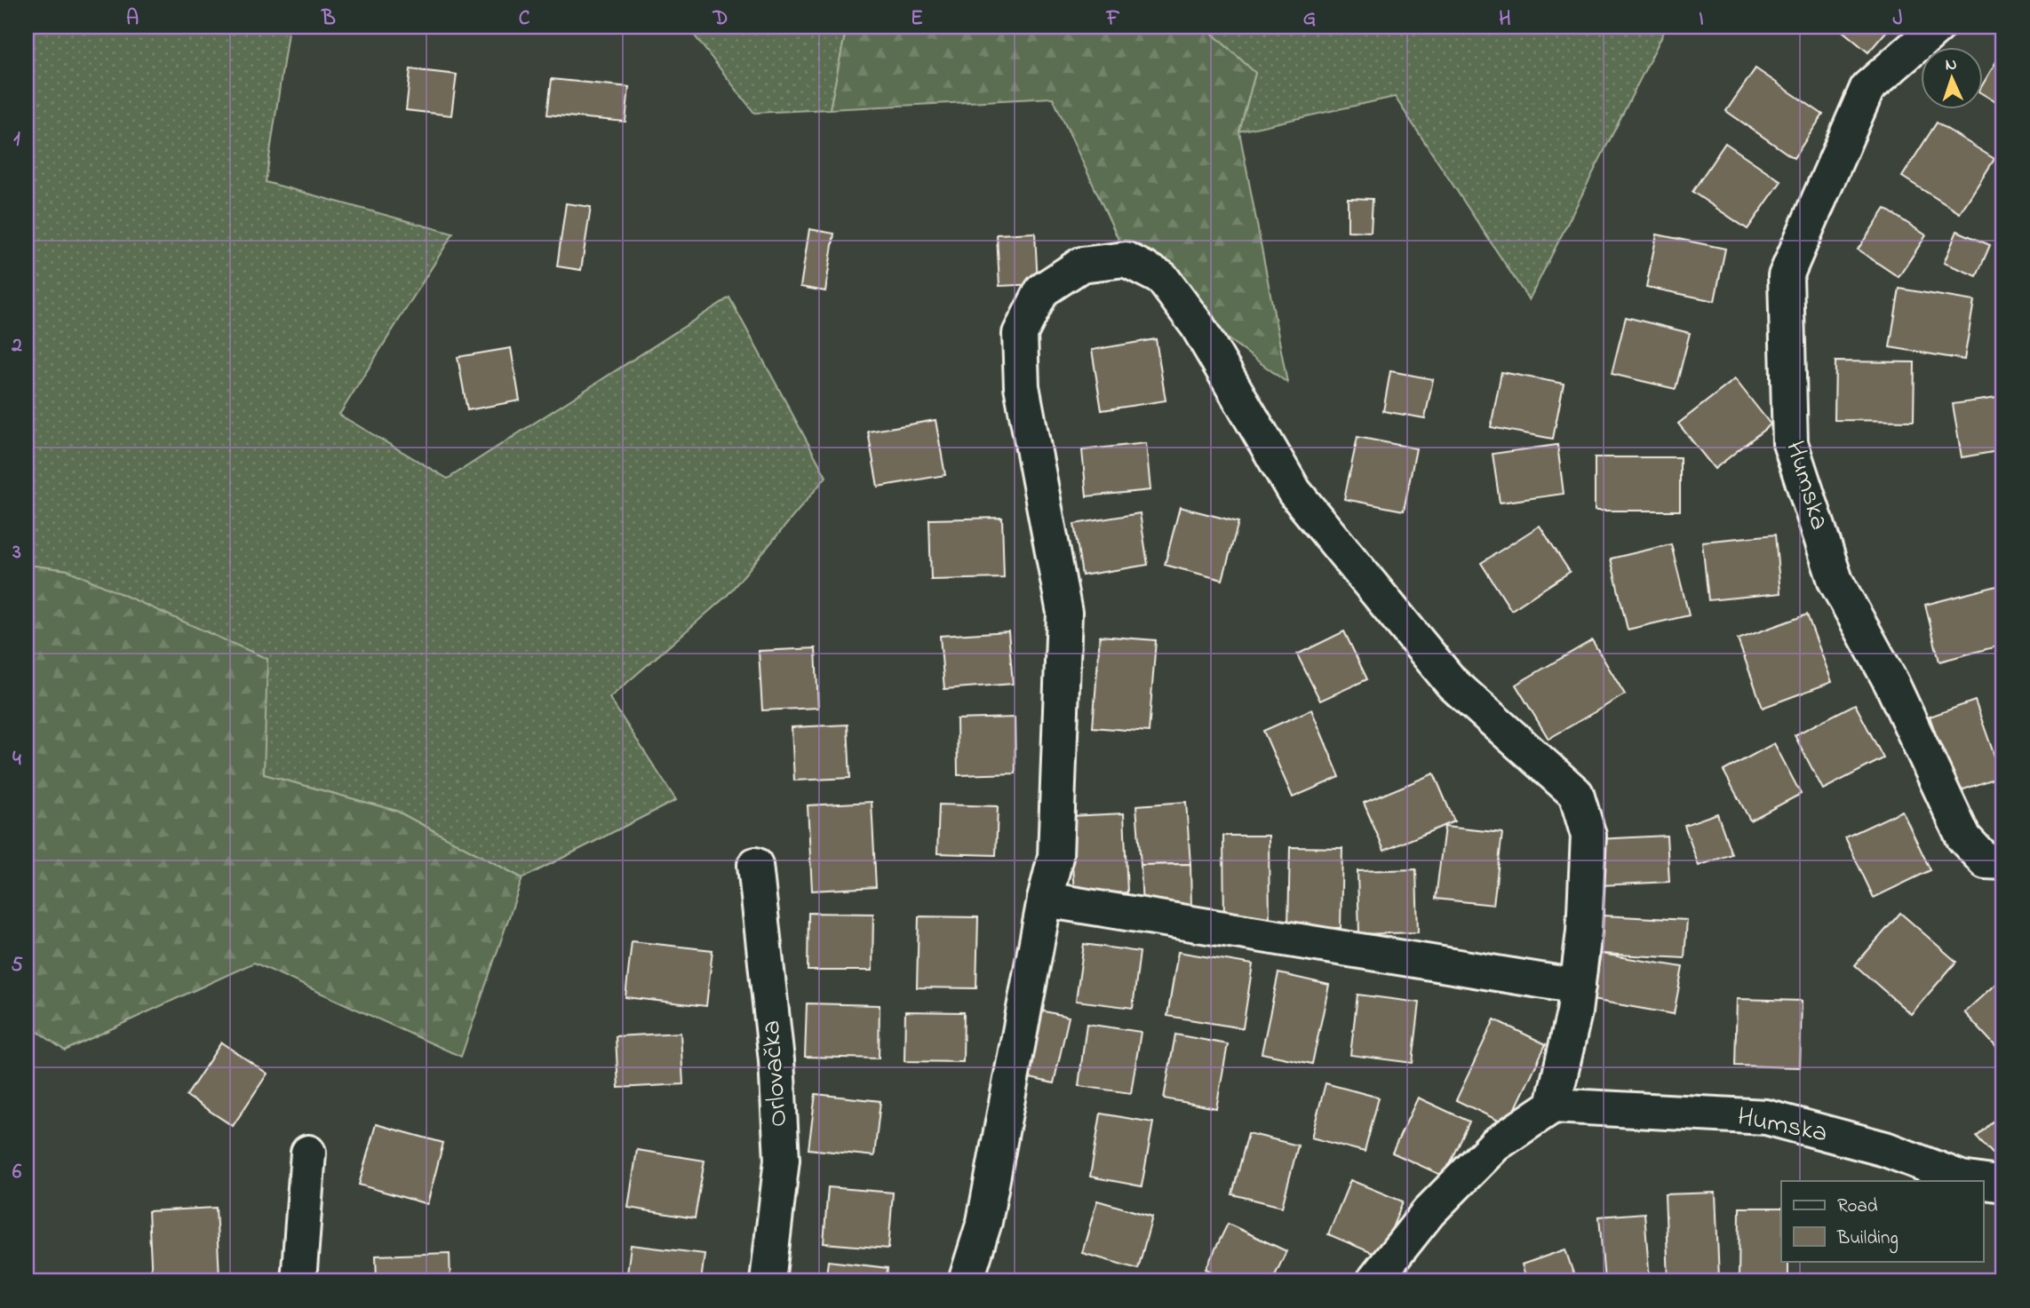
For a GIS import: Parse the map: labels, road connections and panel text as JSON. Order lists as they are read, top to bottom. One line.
{"streets":{"street":["Humska","Orlovačka"]},"legend":["Road","Building"],"north":"top","grid":{"columns":["A","B","C","D","E","F","G","H","I","J"],"rows":["1","2","3","4","5","6"]}}
